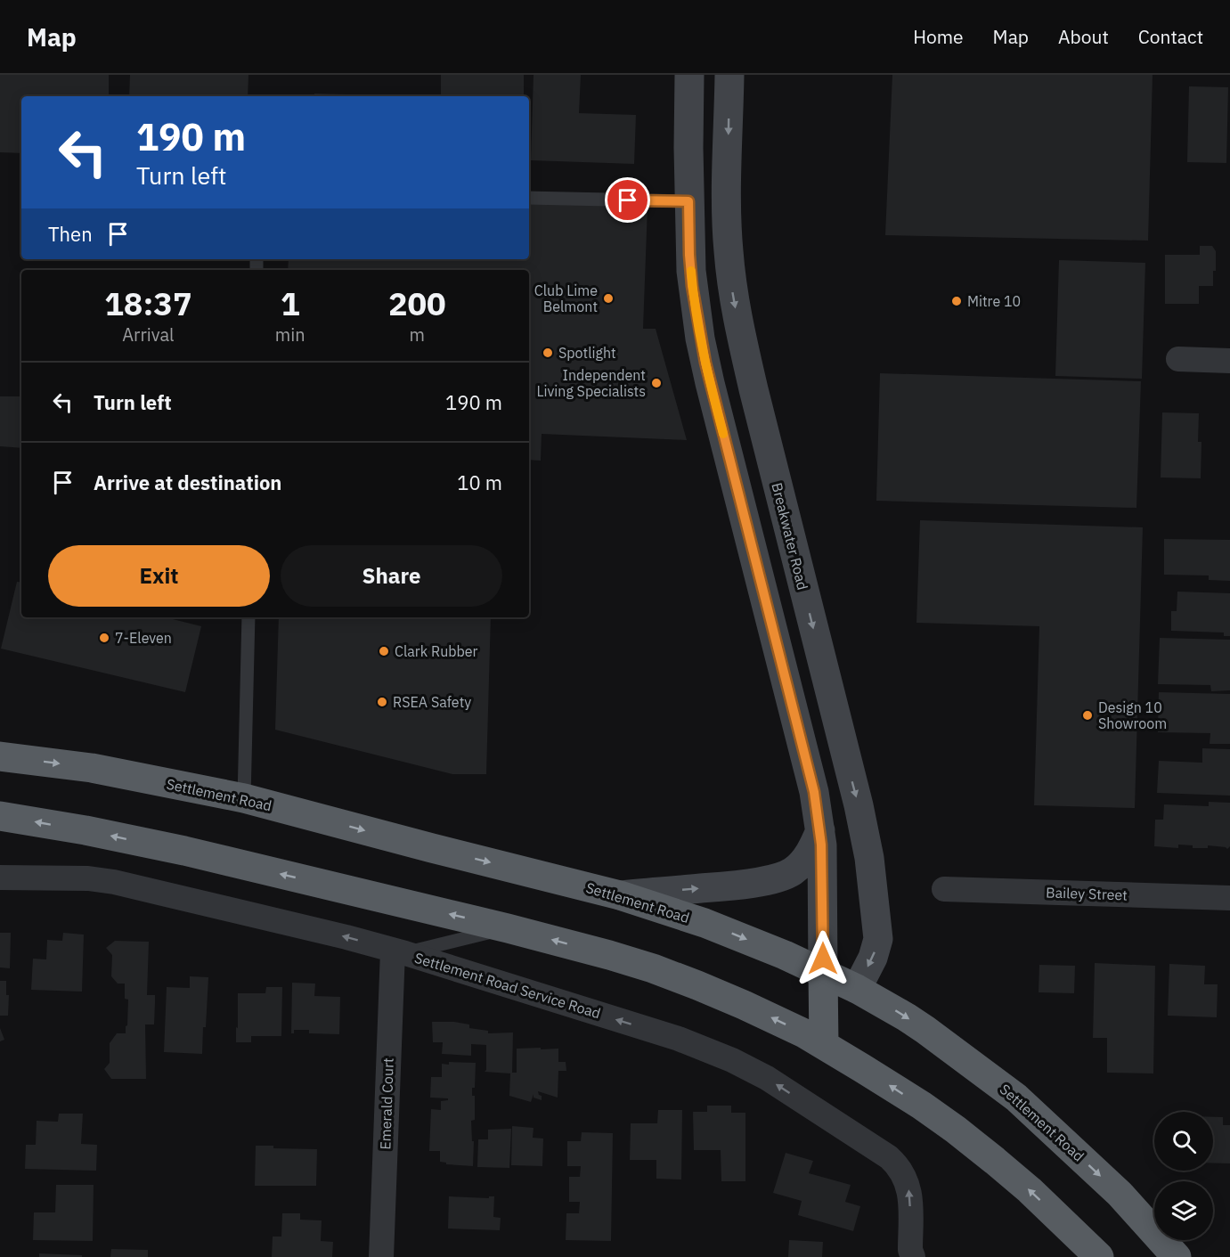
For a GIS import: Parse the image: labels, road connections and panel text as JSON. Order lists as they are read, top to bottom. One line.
{"streets":{"highway":["Settlement Road"],"main road":["Breakwater Road"],"street":["Bailey Street","Settlement Road Service Road","Emerald Court"]},"crossings":[["Breakwater Road","Settlement Road"],["Settlement Road Service Road","Emerald Court"]],"one_way":["Settlement Road Service Road"],"places":["Club Lime Belmont","Mitre 10","Spotlight","Independent Living Specialists","7-Eleven","Clark Rubber","RSEA Safety","Design 10 Showroom"],"page":{"header":"Map","nav":["Home","Map","About","Contact"],"turn":["190 m","Turn left"],"then":"Then","eta":["18:37","Arrival","1","min","200","m"],"list":[{"name":"Turn left","value":"190 m"},{"name":"Arrive at destination","value":"10 m"}],"buttons":["Exit","Share"]}}
